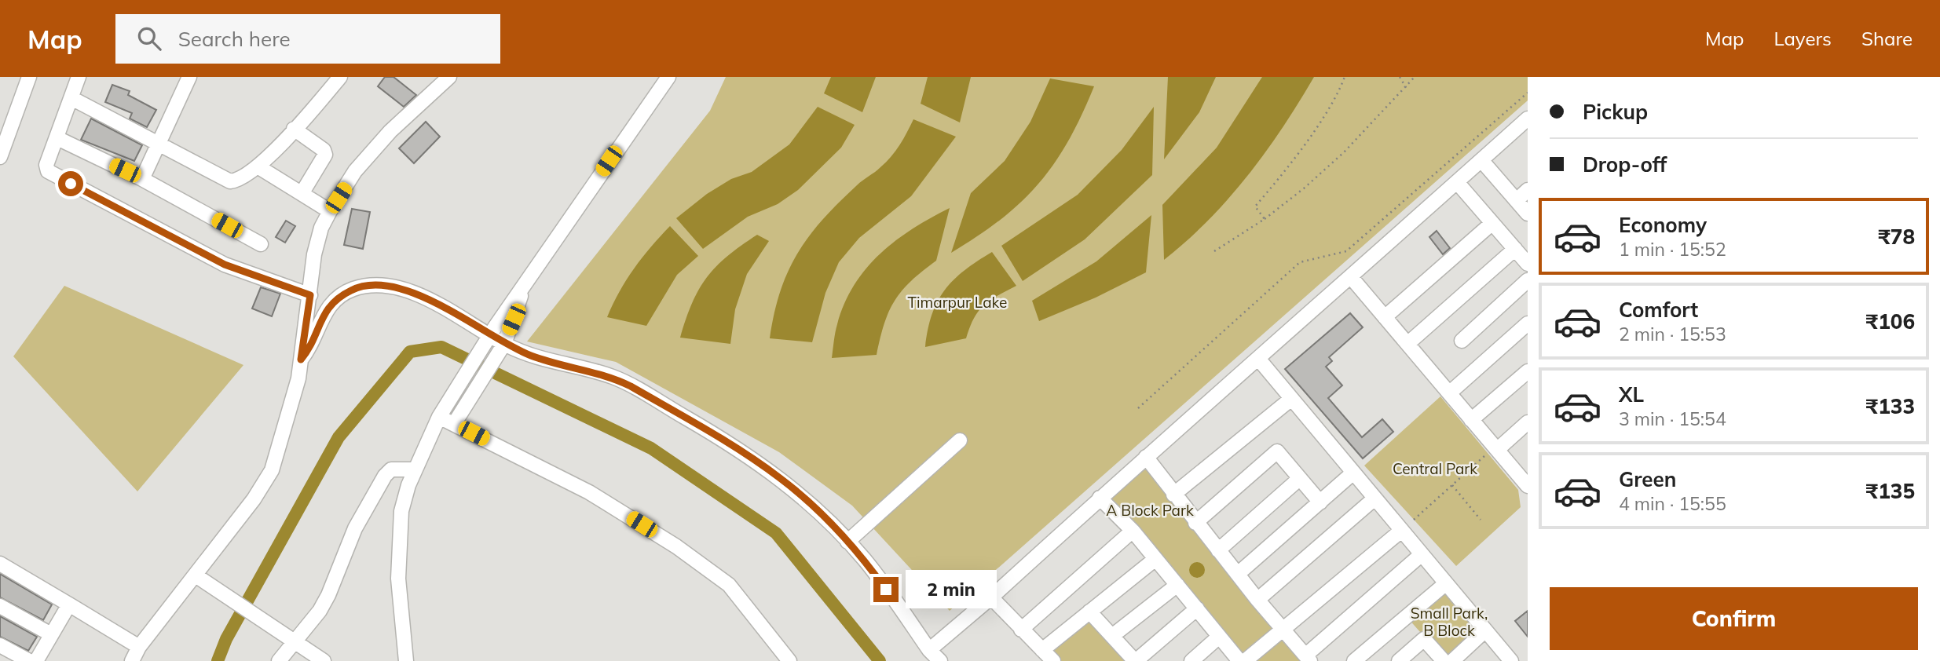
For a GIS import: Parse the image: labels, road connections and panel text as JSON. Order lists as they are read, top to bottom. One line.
{"parks":["Timarpur Lake","Central Park","A Block Park","Small Park, B Block"],"page":{"header":"Map","search":"Search here","nav":["Map","Layers","Share"],"banner":["Pickup","Drop-off"],"list":[{"name":"Economy","note":"1 min · 15:52","value":"₹78"},{"name":"Comfort","note":"2 min · 15:53","value":"₹106"},{"name":"XL","note":"3 min · 15:54","value":"₹133"},{"name":"Green","note":"4 min · 15:55","value":"₹135"}],"bubble":"2 min","buttons":"Confirm"}}
